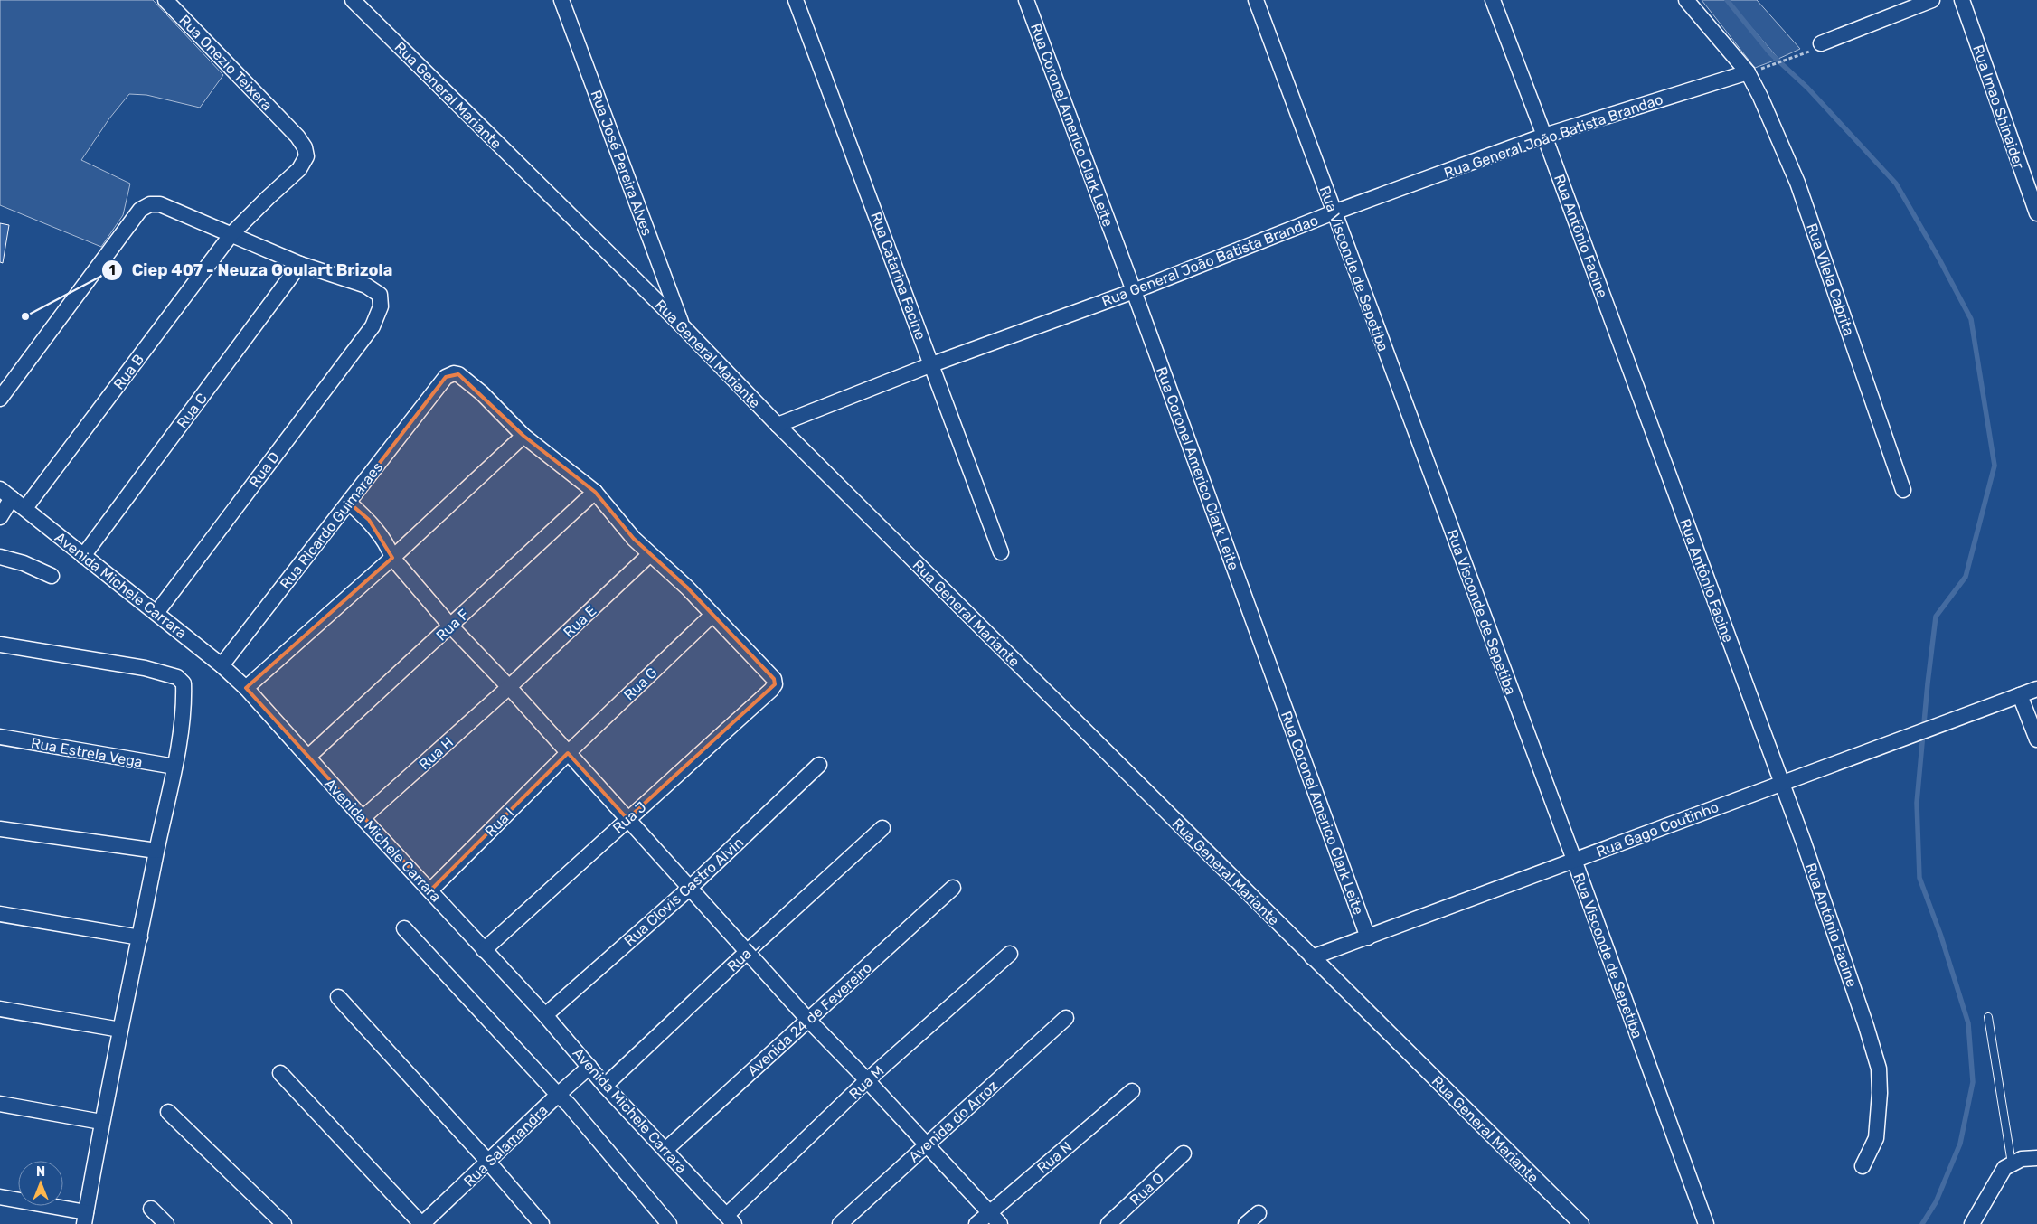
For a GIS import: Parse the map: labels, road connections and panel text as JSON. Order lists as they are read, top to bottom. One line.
{"streets":{"street":["Rua Onezio Teixera","Rua General Mariante","Rua Imao Shinaider","Rua Coronel Americo Clark Leite","Rua General João Batista Brandao","Rua José Pereira Alves","Rua Antônio Facine","Rua Visconde de Sepetiba","Rua Catarina Facine","Rua Vilela Cabrita","Rua B","Rua C","Rua D","Rua Ricardo Guimaraes","Avenida Michele Carrara","Rua E","Rua F","Rua G","Rua Estrela Vega","Rua H","Rua J","Rua I","Rua Gago Coutinho","Rua Clovis Castro Alvin","Rua L","Avenida 24 de Fevereiro","Rua M","Avenida do Arroz","Rua Salamandra","Rua N","Rua O"]},"crossings":[["Rua Onezio Teixera","Rua B"],["Rua General Mariante","Rua General João Batista Brandao"],["Rua General Mariante","Rua José Pereira Alves"],["Rua General Mariante","Rua Gago Coutinho"],["Rua Coronel Americo Clark Leite","Rua General João Batista Brandao"],["Rua Coronel Americo Clark Leite","Rua Gago Coutinho"],["Rua General João Batista Brandao","Rua Antônio Facine"],["Rua General João Batista Brandao","Rua Visconde de Sepetiba"],["Rua General João Batista Brandao","Rua Catarina Facine"],["Rua General João Batista Brandao","Rua Vilela Cabrita"],["Rua Antônio Facine","Rua Gago Coutinho"],["Rua Visconde de Sepetiba","Rua Gago Coutinho"],["Rua B","Avenida Michele Carrara"],["Rua C","Rua D"],["Rua C","Avenida Michele Carrara"],["Rua D","Avenida Michele Carrara"],["Rua Ricardo Guimaraes","Avenida Michele Carrara"],["Avenida Michele Carrara","Rua F"],["Avenida Michele Carrara","Rua H"],["Avenida Michele Carrara","Rua J"],["Avenida Michele Carrara","Rua I"],["Avenida Michele Carrara","Rua Clovis Castro Alvin"],["Avenida Michele Carrara","Rua L"],["Avenida Michele Carrara","Avenida 24 de Fevereiro"],["Avenida Michele Carrara","Rua M"],["Avenida Michele Carrara","Rua Salamandra"],["Rua E","Rua H"],["Rua G","Rua J"],["Rua G","Rua I"]],"places":["Ciep 407 - Neuza Goulart Brizola"],"north":"top"}
